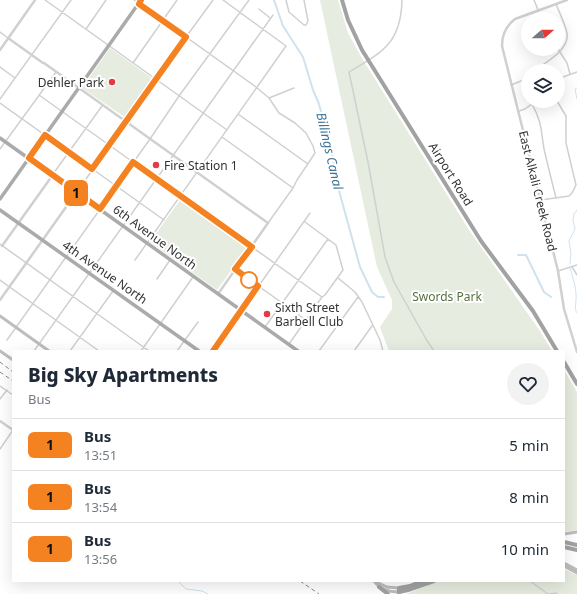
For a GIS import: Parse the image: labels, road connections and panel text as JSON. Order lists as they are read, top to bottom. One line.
{"streets":{"highway":["Airport Road"],"main road":["6th Avenue North","4th Avenue North"],"street":["East Alkali Creek Road"]},"water":["Billings Canal"],"parks":["Swords Park"],"places":["Dehler Park","Fire Station 1","Sixth Street Barbell Club"],"lines":["bus line 1"],"north":"right","page":{"on_map":"1","heading":["Big Sky Apartments","Bus"],"list":[{"mark":"1","name":"Bus","note":"13:51","value":"5 min"},{"mark":"1","name":"Bus","note":"13:54","value":"8 min"},{"mark":"1","name":"Bus","note":"13:56","value":"10 min"}]}}
